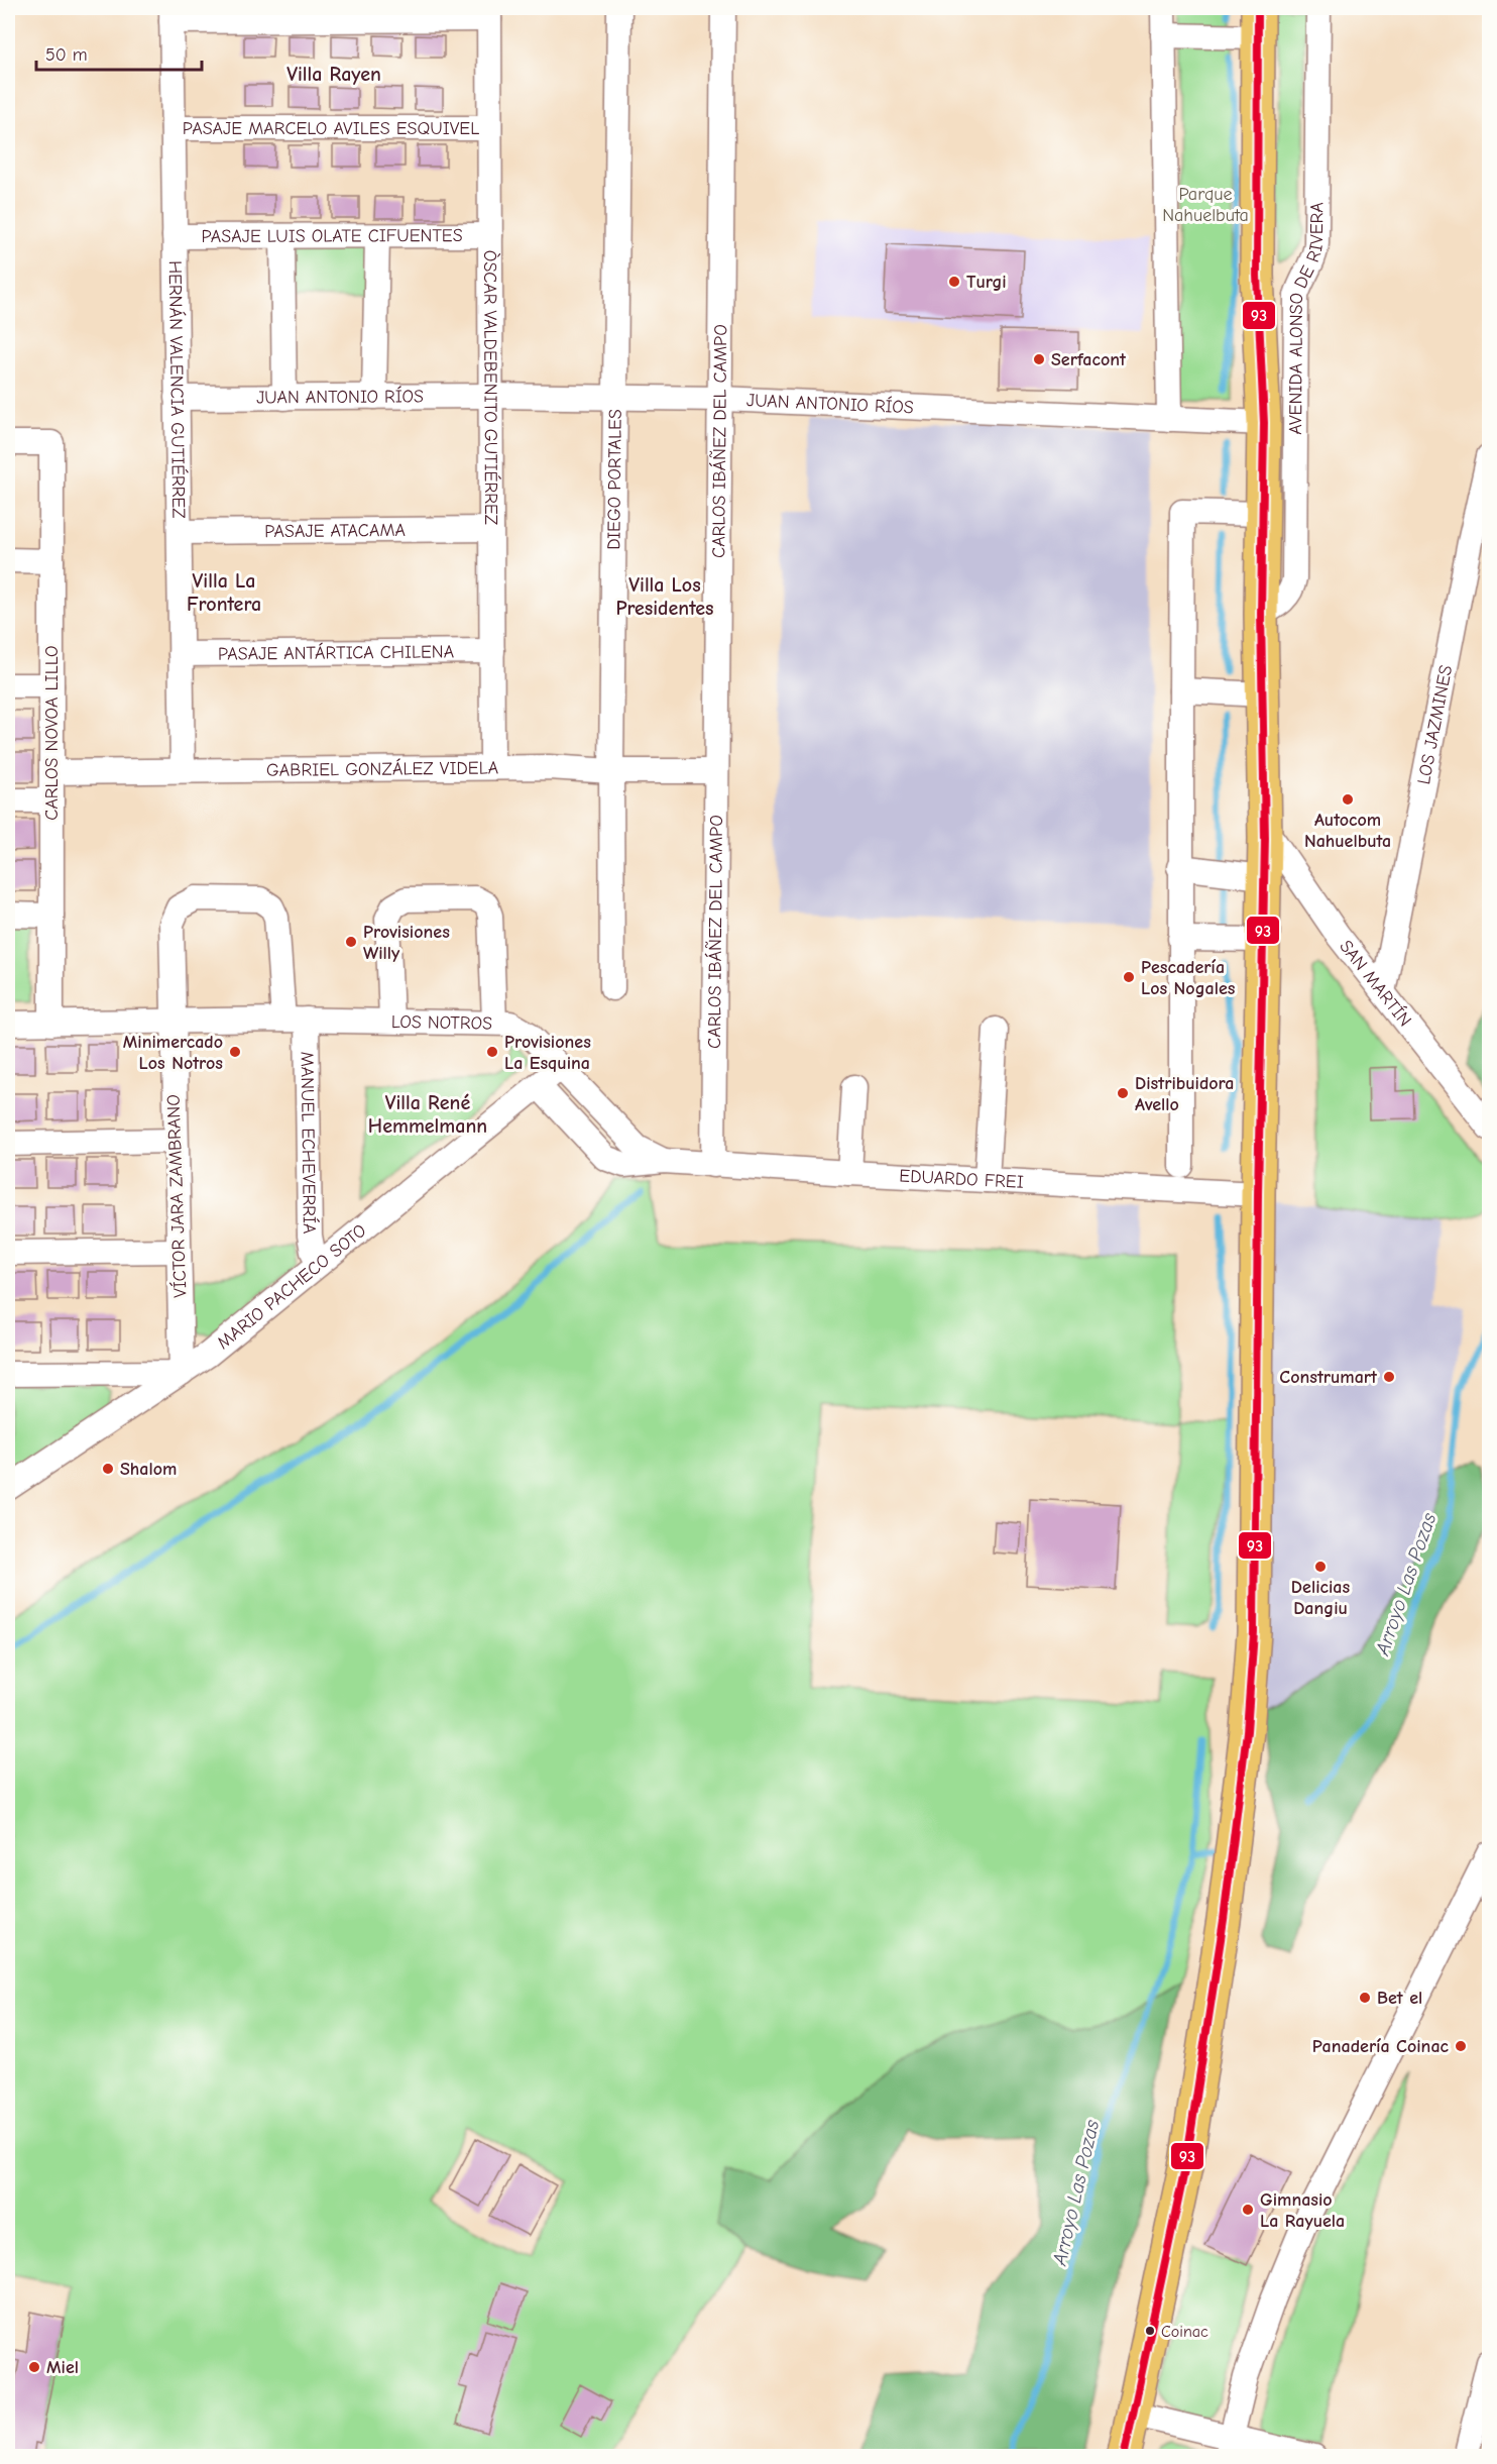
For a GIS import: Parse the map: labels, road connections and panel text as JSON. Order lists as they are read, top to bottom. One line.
{"streets":{"street":["PASAJE MARCELO AVILES ESQUIVEL","PASAJE LUIS OLATE CIFUENTES","AVENIDA ALONSO DE RIVERA","ÒSCAR VALDEBENITO GUTIÉRREZ","HERNÁN VALENCIA GUTIÉRREZ","JUAN ANTONIO RÍOS","CARLOS IBÁÑEZ DEL CAMPO","DIEGO PORTALES","PASAJE ATACAMA","PASAJE ANTÁRTICA CHILENA","LOS JAZMINES","CARLOS NOVOA LILLO","GABRIEL GONZÁLEZ VIDELA","SAN MARTÍN","LOS NOTROS","MANUEL ECHEVERRÍA","EDUARDO FREI","VÍCTOR JARA ZAMBRANO","MARIO PACHECO SOTO"]},"crossings":[["PASAJE MARCELO AVILES ESQUIVEL","ÒSCAR VALDEBENITO GUTIÉRREZ"],["PASAJE MARCELO AVILES ESQUIVEL","HERNÁN VALENCIA GUTIÉRREZ"],["PASAJE LUIS OLATE CIFUENTES","ÒSCAR VALDEBENITO GUTIÉRREZ"],["PASAJE LUIS OLATE CIFUENTES","HERNÁN VALENCIA GUTIÉRREZ"],["ÒSCAR VALDEBENITO GUTIÉRREZ","JUAN ANTONIO RÍOS"],["ÒSCAR VALDEBENITO GUTIÉRREZ","PASAJE ATACAMA"],["ÒSCAR VALDEBENITO GUTIÉRREZ","PASAJE ANTÁRTICA CHILENA"],["ÒSCAR VALDEBENITO GUTIÉRREZ","GABRIEL GONZÁLEZ VIDELA"],["HERNÁN VALENCIA GUTIÉRREZ","JUAN ANTONIO RÍOS"],["HERNÁN VALENCIA GUTIÉRREZ","PASAJE ATACAMA"],["HERNÁN VALENCIA GUTIÉRREZ","PASAJE ANTÁRTICA CHILENA"],["HERNÁN VALENCIA GUTIÉRREZ","GABRIEL GONZÁLEZ VIDELA"],["JUAN ANTONIO RÍOS","CARLOS IBÁÑEZ DEL CAMPO"],["JUAN ANTONIO RÍOS","DIEGO PORTALES"],["CARLOS IBÁÑEZ DEL CAMPO","GABRIEL GONZÁLEZ VIDELA"],["CARLOS IBÁÑEZ DEL CAMPO","EDUARDO FREI"],["DIEGO PORTALES","GABRIEL GONZÁLEZ VIDELA"],["LOS JAZMINES","SAN MARTÍN"],["CARLOS NOVOA LILLO","GABRIEL GONZÁLEZ VIDELA"],["CARLOS NOVOA LILLO","LOS NOTROS"],["LOS NOTROS","MANUEL ECHEVERRÍA"],["LOS NOTROS","EDUARDO FREI"],["LOS NOTROS","VÍCTOR JARA ZAMBRANO"],["LOS NOTROS","MARIO PACHECO SOTO"],["MANUEL ECHEVERRÍA","VÍCTOR JARA ZAMBRANO"],["MANUEL ECHEVERRÍA","MARIO PACHECO SOTO"],["VÍCTOR JARA ZAMBRANO","MARIO PACHECO SOTO"]],"districts":["Villa Rayen","Villa La Frontera","Villa Los Presidentes","Villa René Hemmelmann"],"water":["Arroyo Las Pozas"],"parks":["Parque Nahuelbuta"],"places":["Turgi","Serfacont","Autocom Nahuelbuta","Provisiones Willy","Pescadería Los Nogales","Minimercado Los Notros","Provisiones La Esquina","Distribuidora Avello","Construmart","Shalom","Delicias Dangiu","Bet el","Panadería Coinac","Gimnasio La Rayuela","Coinac","Miel"],"lines":["transit line 93"],"scale_bar":"50 m"}
